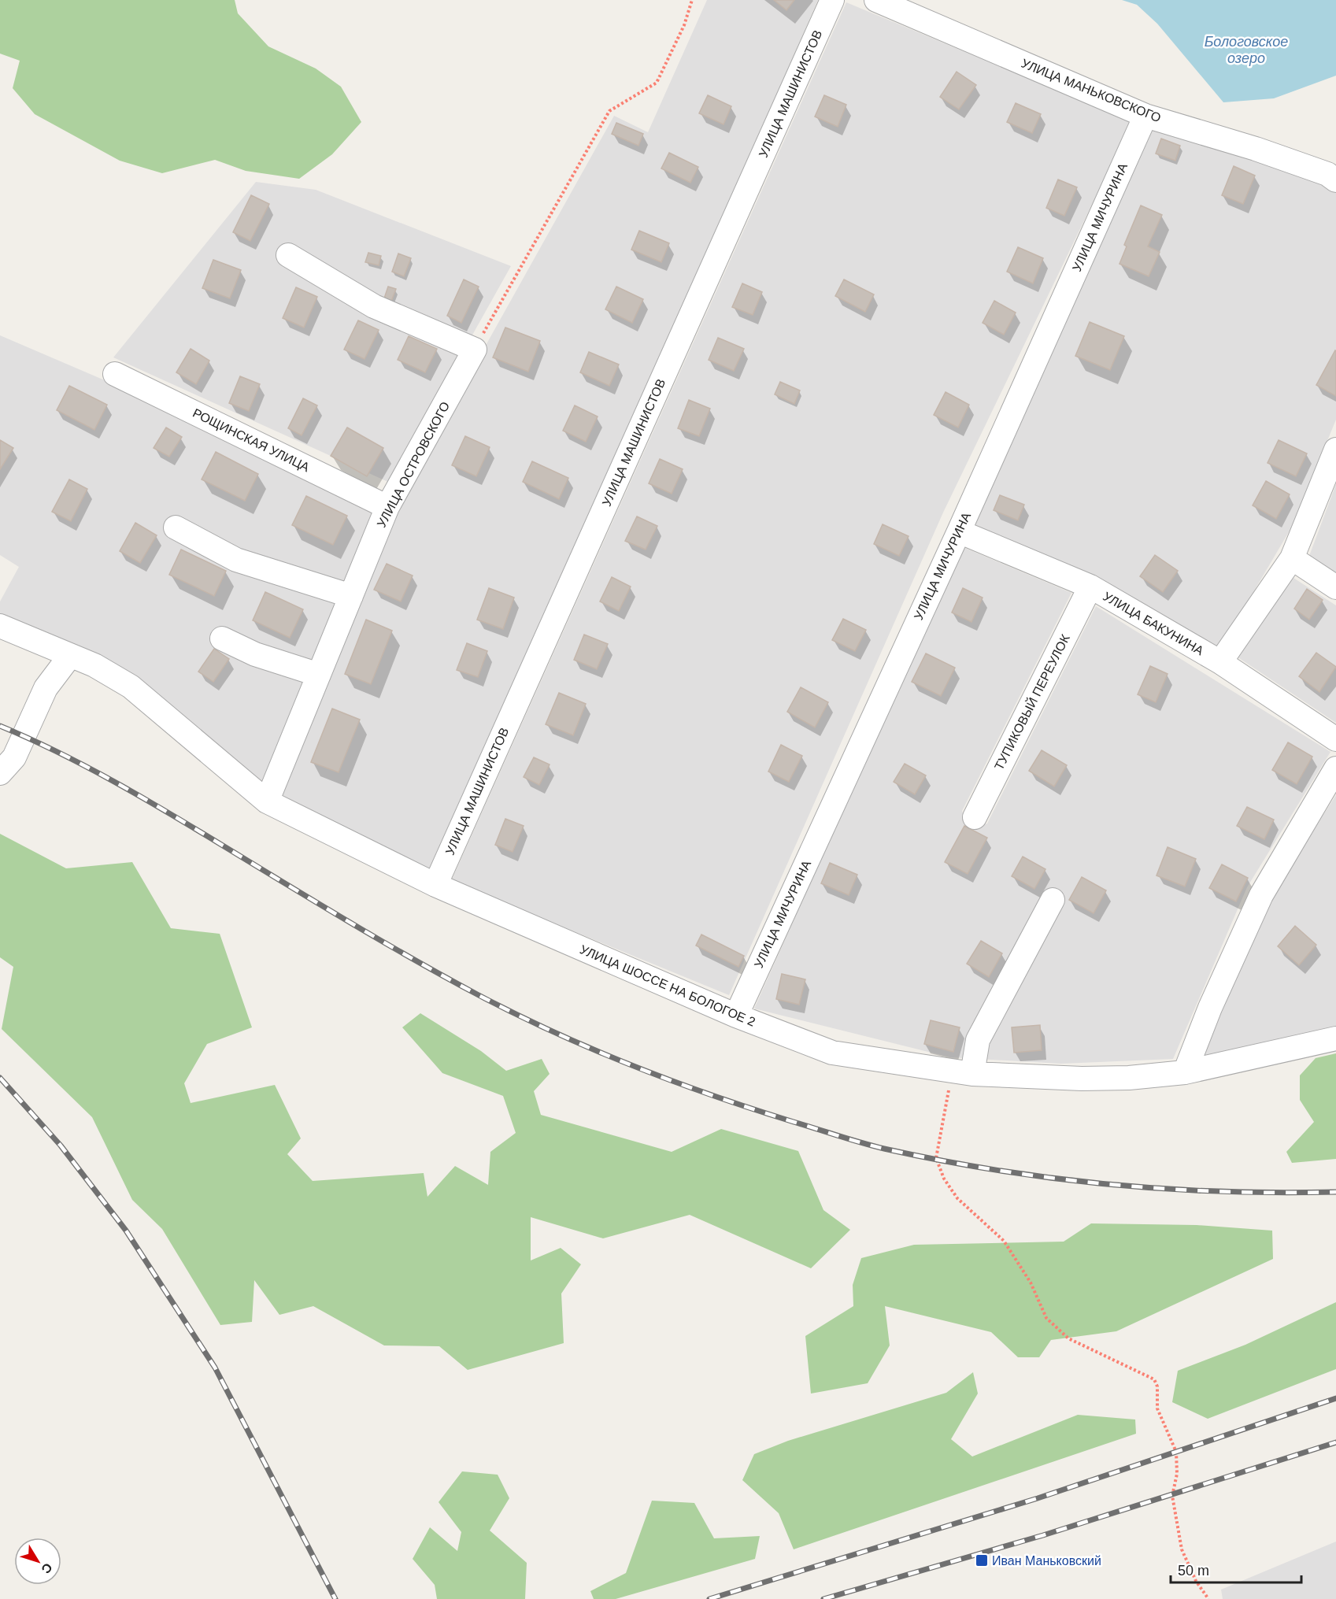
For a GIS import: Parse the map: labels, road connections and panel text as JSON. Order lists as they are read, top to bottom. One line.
{"streets":{"street":["УЛИЦА МАНЬКОВСКОГО","УЛИЦА МАШИНИСТОВ","УЛИЦА МИЧУРИНА","РОЩИНСКАЯ УЛИЦА","УЛИЦА ОСТРОВСКОГО","УЛИЦА БАКУНИНА","ТУПИКОВЫЙ ПЕРЕУЛОК","УЛИЦА ШОССЕ НА БОЛОГОЕ 2"]},"crossings":[["УЛИЦА МАНЬКОВСКОГО","УЛИЦА МИЧУРИНА"],["УЛИЦА МАШИНИСТОВ","УЛИЦА ШОССЕ НА БОЛОГОЕ 2"],["УЛИЦА МИЧУРИНА","УЛИЦА БАКУНИНА"],["УЛИЦА МИЧУРИНА","УЛИЦА ШОССЕ НА БОЛОГОЕ 2"],["РОЩИНСКАЯ УЛИЦА","УЛИЦА ОСТРОВСКОГО"],["УЛИЦА ОСТРОВСКОГО","УЛИЦА ШОССЕ НА БОЛОГОЕ 2"],["УЛИЦА БАКУНИНА","ТУПИКОВЫЙ ПЕРЕУЛОК"]],"water":["Бологовское озеро"],"places":{"transit":["Иван Маньковский"]},"scale_bar":"50 m","north":"bottom right"}
